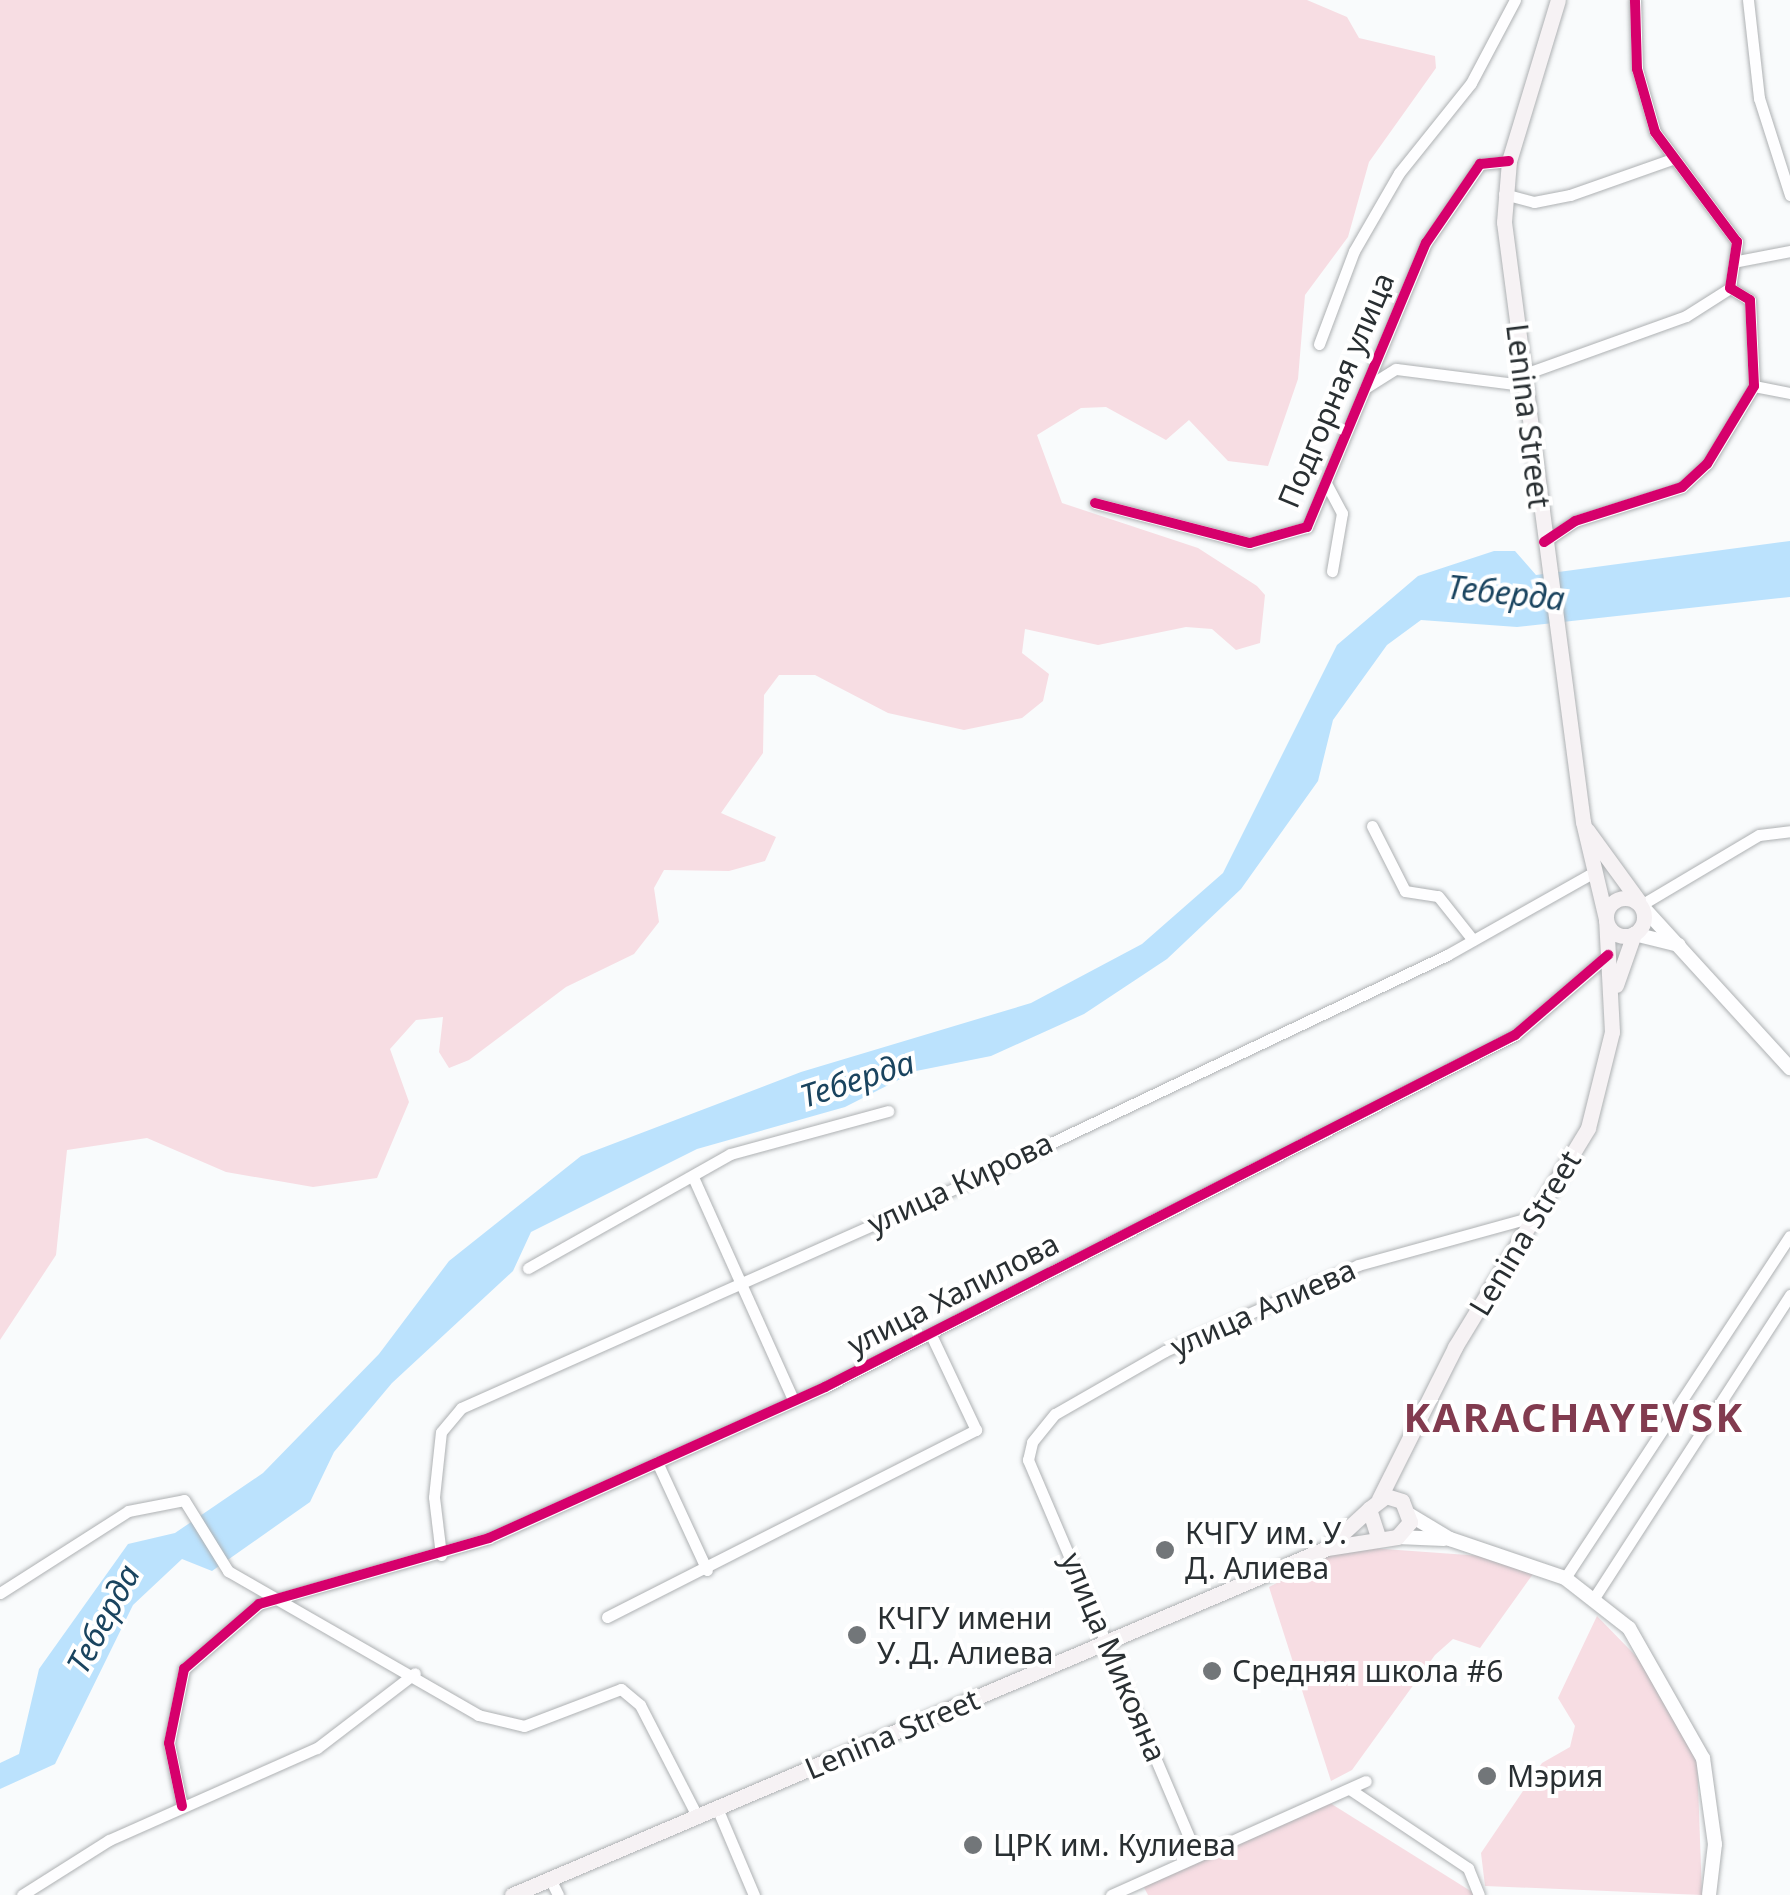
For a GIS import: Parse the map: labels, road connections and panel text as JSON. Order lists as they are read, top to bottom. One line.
{"streets":{"main road":["Lenina Street"],"street":["Подгорная улица","улица Кирова","улица Халилова","улица Алиева","улица Микояна"]},"crossings":[["Подгорная улица","Lenina Street"],["Lenina Street","улица Кирова"],["Lenina Street","улица Халилова"],["Lenina Street","улица Алиева"],["Lenina Street","улица Микояна"],["улица Кирова","улица Халилова"],["улица Алиева","улица Микояна"]],"districts":["KARACHAYEVSK"],"water":["Теберда"],"places":["КЧГУ им. У. Д. Алиева","КЧГУ имени У. Д. Алиева","Средняя школа #6","Мэрия","ЦРК им. Кулиева"]}
